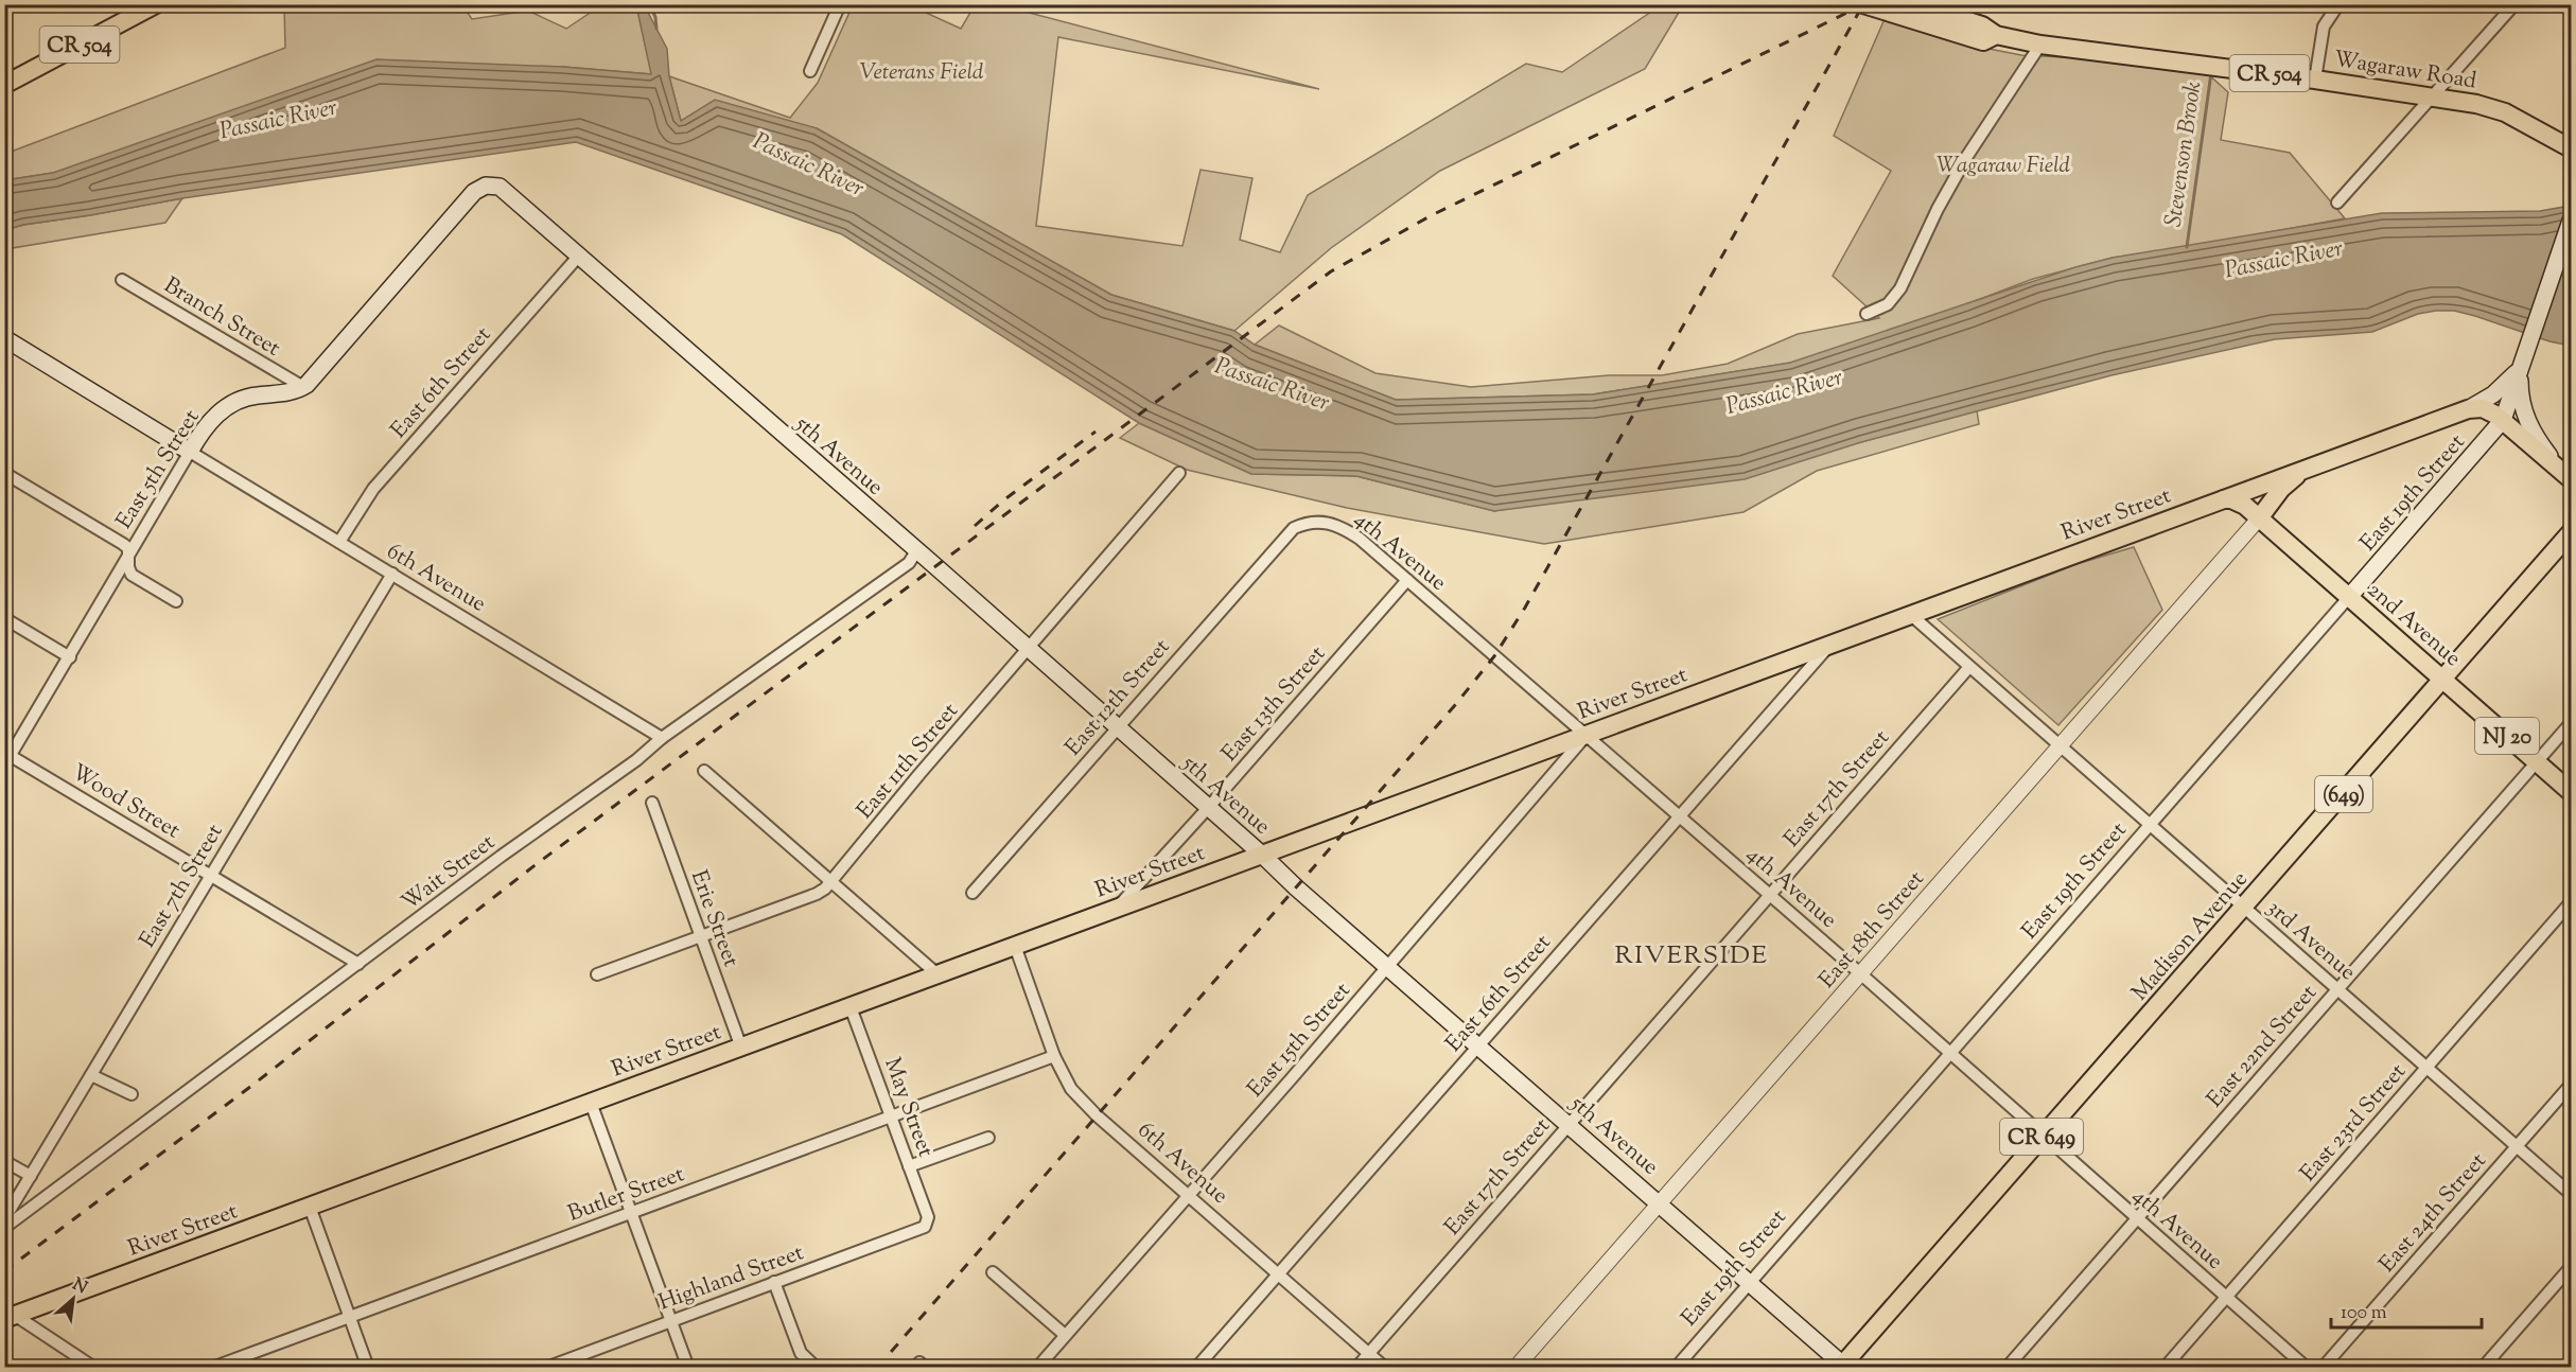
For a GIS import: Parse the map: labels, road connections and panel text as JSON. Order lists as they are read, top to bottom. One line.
{"streets":{"main road":["CR 504","Wagaraw Road","5th Avenue","East 5th Street","East 19th Street","River Street","2nd Avenue","NJ 20","(649)","Madison Avenue","CR 649"],"street":["Branch Street","East 6th Street","4th Avenue","6th Avenue","East 12th Street","East 13th Street","East 11th Street","East 17th Street","Wood Street","Wait Street","East 7th Street","Erie Street","East 18th Street","3rd Avenue","East 16th Street","East 15th Street","East 22nd Street","May Street","East 23rd Street","Butler Street","East 24th Street","Highland Street"]},"crossings":[["Branch Street","East 5th Street"],["East 6th Street","5th Avenue"],["East 6th Street","6th Avenue"],["5th Avenue","East 19th Street"],["5th Avenue","River Street"],["5th Avenue","East 12th Street"],["5th Avenue","East 13th Street"],["5th Avenue","East 11th Street"],["5th Avenue","East 17th Street"],["5th Avenue","Wait Street"],["5th Avenue","East 18th Street"],["5th Avenue","Madison Avenue"],["5th Avenue","East 16th Street"],["5th Avenue","East 15th Street"],["East 5th Street","6th Avenue"],["East 5th Street","Wood Street"],["East 19th Street","4th Avenue"],["East 19th Street","2nd Avenue"],["East 19th Street","3rd Avenue"],["River Street","4th Avenue"],["River Street","6th Avenue"],["River Street","2nd Avenue"],["River Street","East 13th Street"],["River Street","Erie Street"],["River Street","East 18th Street"],["River Street","3rd Avenue"],["River Street","East 16th Street"],["River Street","East 15th Street"],["River Street","May Street"],["4th Avenue","East 12th Street"],["4th Avenue","East 13th Street"],["4th Avenue","East 17th Street"],["4th Avenue","East 18th Street"],["4th Avenue","Madison Avenue"],["4th Avenue","East 16th Street"],["4th Avenue","East 15th Street"],["4th Avenue","East 22nd Street"],["4th Avenue","East 23rd Street"],["6th Avenue","East 17th Street"],["6th Avenue","Wait Street"],["6th Avenue","East 7th Street"],["6th Avenue","East 16th Street"],["6th Avenue","East 15th Street"],["6th Avenue","Butler Street"],["2nd Avenue","East 18th Street"],["2nd Avenue","Madison Avenue"],["2nd Avenue","East 22nd Street"],["East 11th Street","Erie Street"],["East 17th Street","3rd Avenue"],["Wood Street","Wait Street"],["Wood Street","East 7th Street"],["East 18th Street","3rd Avenue"],["Madison Avenue","3rd Avenue"],["3rd Avenue","East 22nd Street"],["3rd Avenue","East 23rd Street"],["3rd Avenue","East 24th Street"],["May Street","Butler Street"],["May Street","Highland Street"]],"districts":["RIVERSIDE"],"water":["Passaic River","Stevenson Brook"],"parks":["Veterans Field","Wagaraw Field"],"scale_bar":"100 m","north":"top right"}
